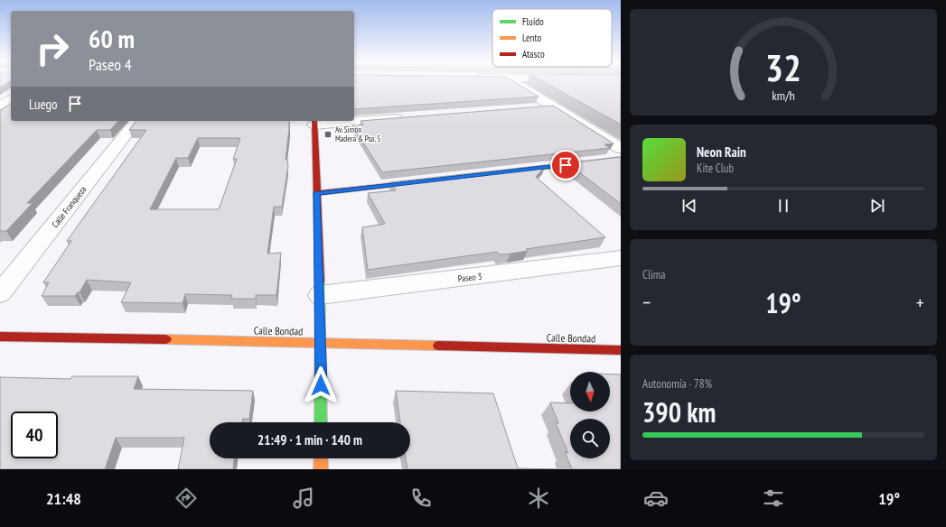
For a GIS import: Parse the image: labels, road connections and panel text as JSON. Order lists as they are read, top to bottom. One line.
{"streets":{"street":["Calle Franqueza","Paseo 3","Calle Bondad"]},"places":{"transit":["Av. Simón Madera & Pso. 5"]},"legend":["Fluido","Lento","Atasco"],"north":"bottom","page":{"turn":["60 m","Paseo 4"],"then":"Luego","song":["Neon Rain","Kite Club"],"tile":["Clima",["Autonomía · 78%","390 km"]],"heat":["−","19°","+"],"limit":"40","trip":"21:49 · 1 min · 140 m","tabs":["21:48","19°"],"gauge":["32","km/h"]}}
